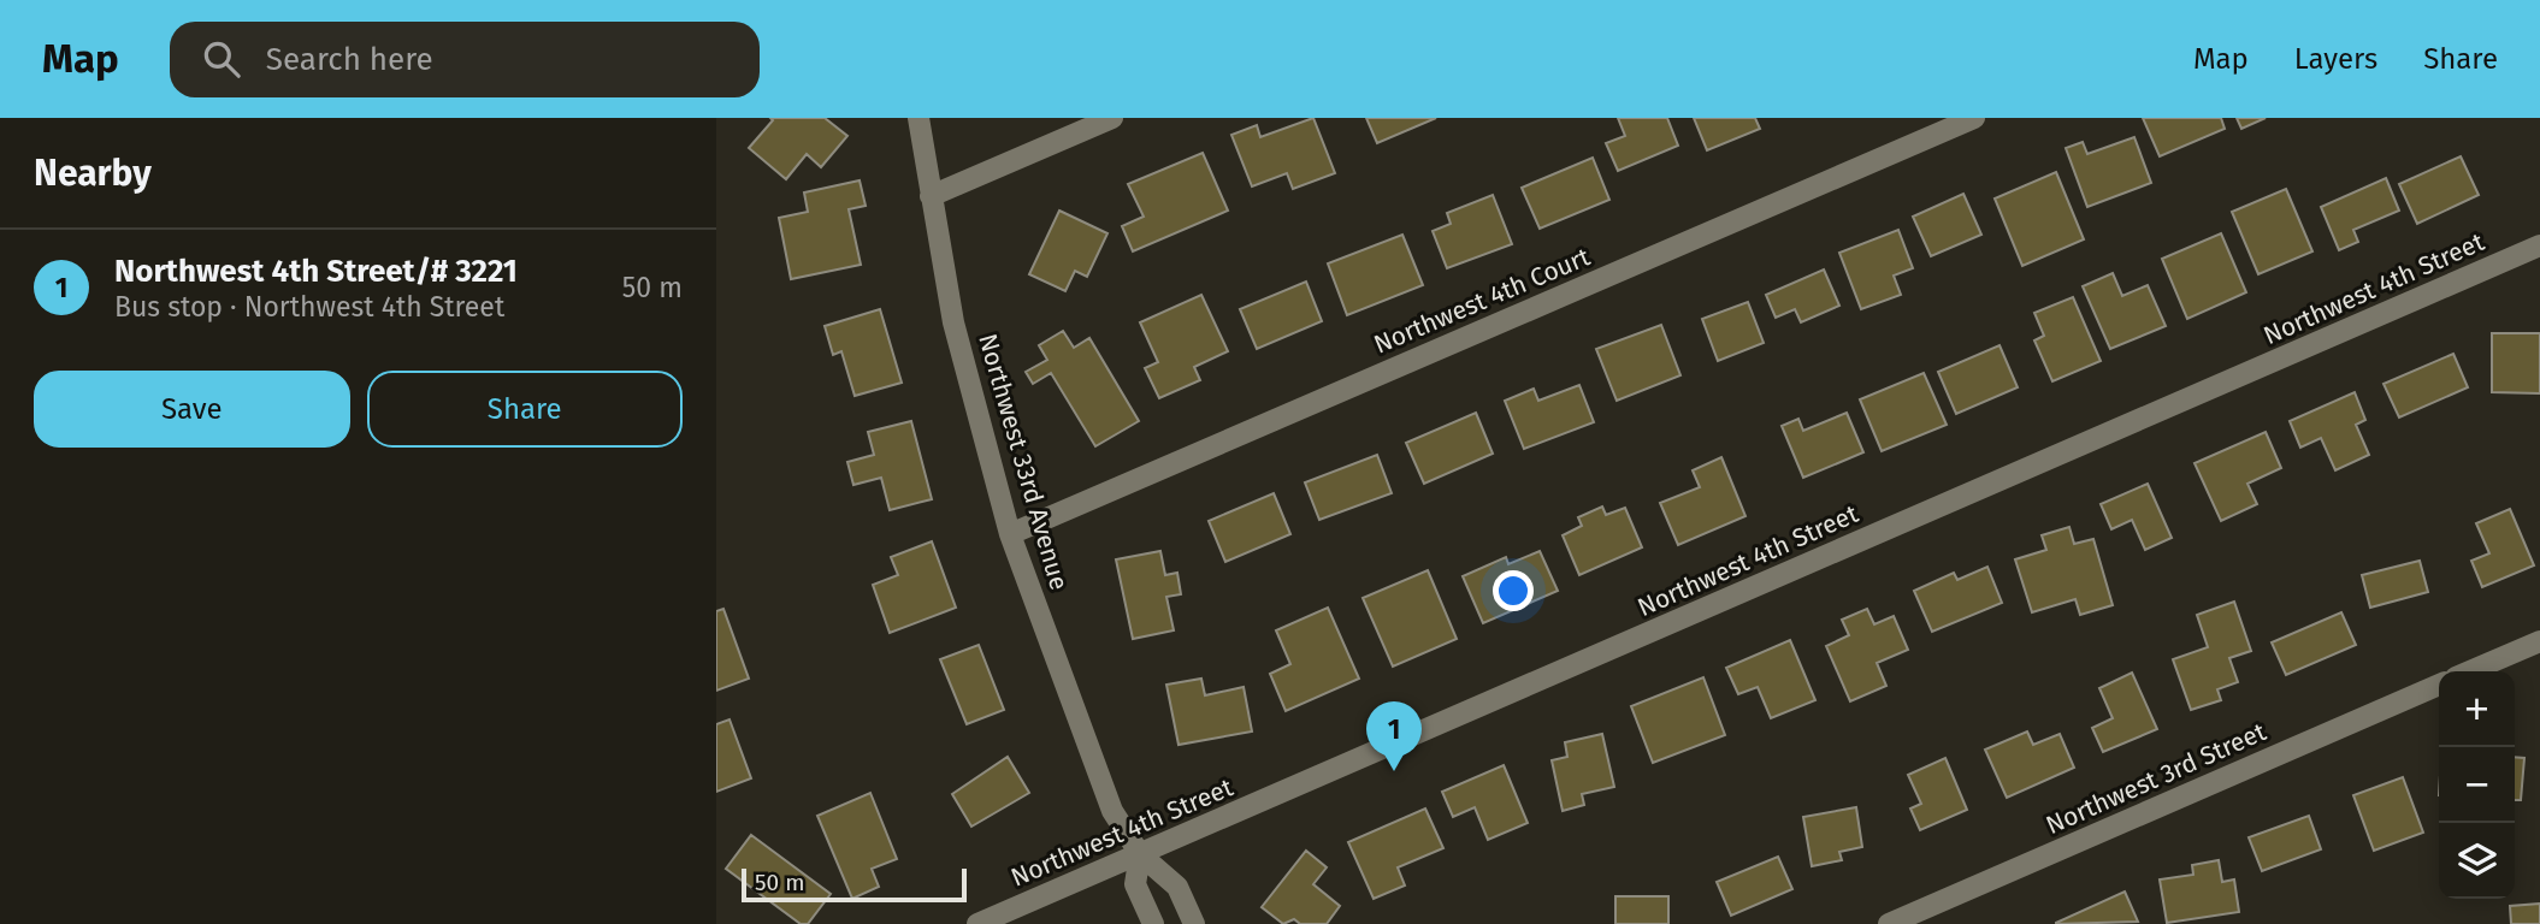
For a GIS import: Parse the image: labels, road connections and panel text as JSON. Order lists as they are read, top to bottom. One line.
{"streets":{"street":["Northwest 4th Street","Northwest 4th Court","Northwest 33rd Avenue","Northwest 3rd Street"]},"crossings":[["Northwest 4th Street","Northwest 33rd Avenue"],["Northwest 4th Court","Northwest 33rd Avenue"]],"scale_bar":"50 m","page":{"header":"Map","search":"Search here","nav":["Map","Layers","Share"],"heading":"Nearby","list":[{"mark":"1","name":"Northwest 4th Street/# 3221","note":"Bus stop · Northwest 4th Street","value":"50 m"}],"buttons":["Save","Share"],"map_buttons":["+","−"],"pins":"1","scale":"50 m"}}
